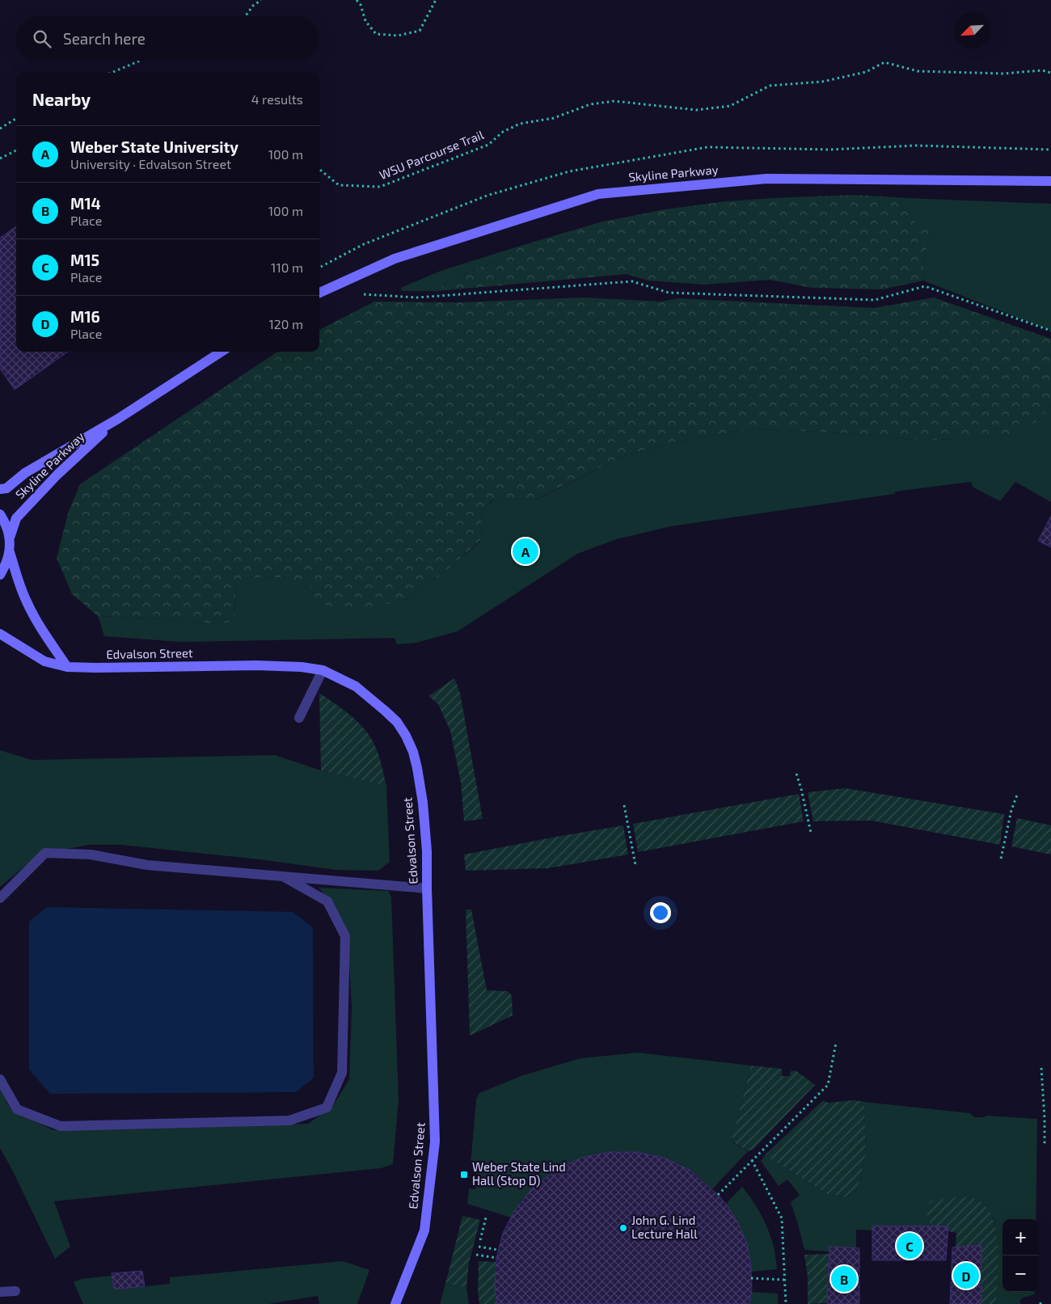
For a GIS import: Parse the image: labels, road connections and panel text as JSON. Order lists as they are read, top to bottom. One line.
{"streets":{"street":["Skyline Parkway","Edvalson Street"],"path":["WSU Parcourse Trail"]},"places":{"transit":["Weber State Lind Hall (Stop D)"],"other":["John G. Lind Lecture Hall"]},"north":"bottom left","page":{"search":"Search here","heading":["Nearby","4 results"],"list":[{"mark":"A","name":"Weber State University","note":"University · Edvalson Street","value":"100 m"},{"mark":"B","name":"M14","note":"Place","value":"100 m"},{"mark":"C","name":"M15","note":"Place","value":"110 m"},{"mark":"D","name":"M16","note":"Place","value":"120 m"}],"pins":["A","C","D","B"],"map_buttons":["+","−"]}}
